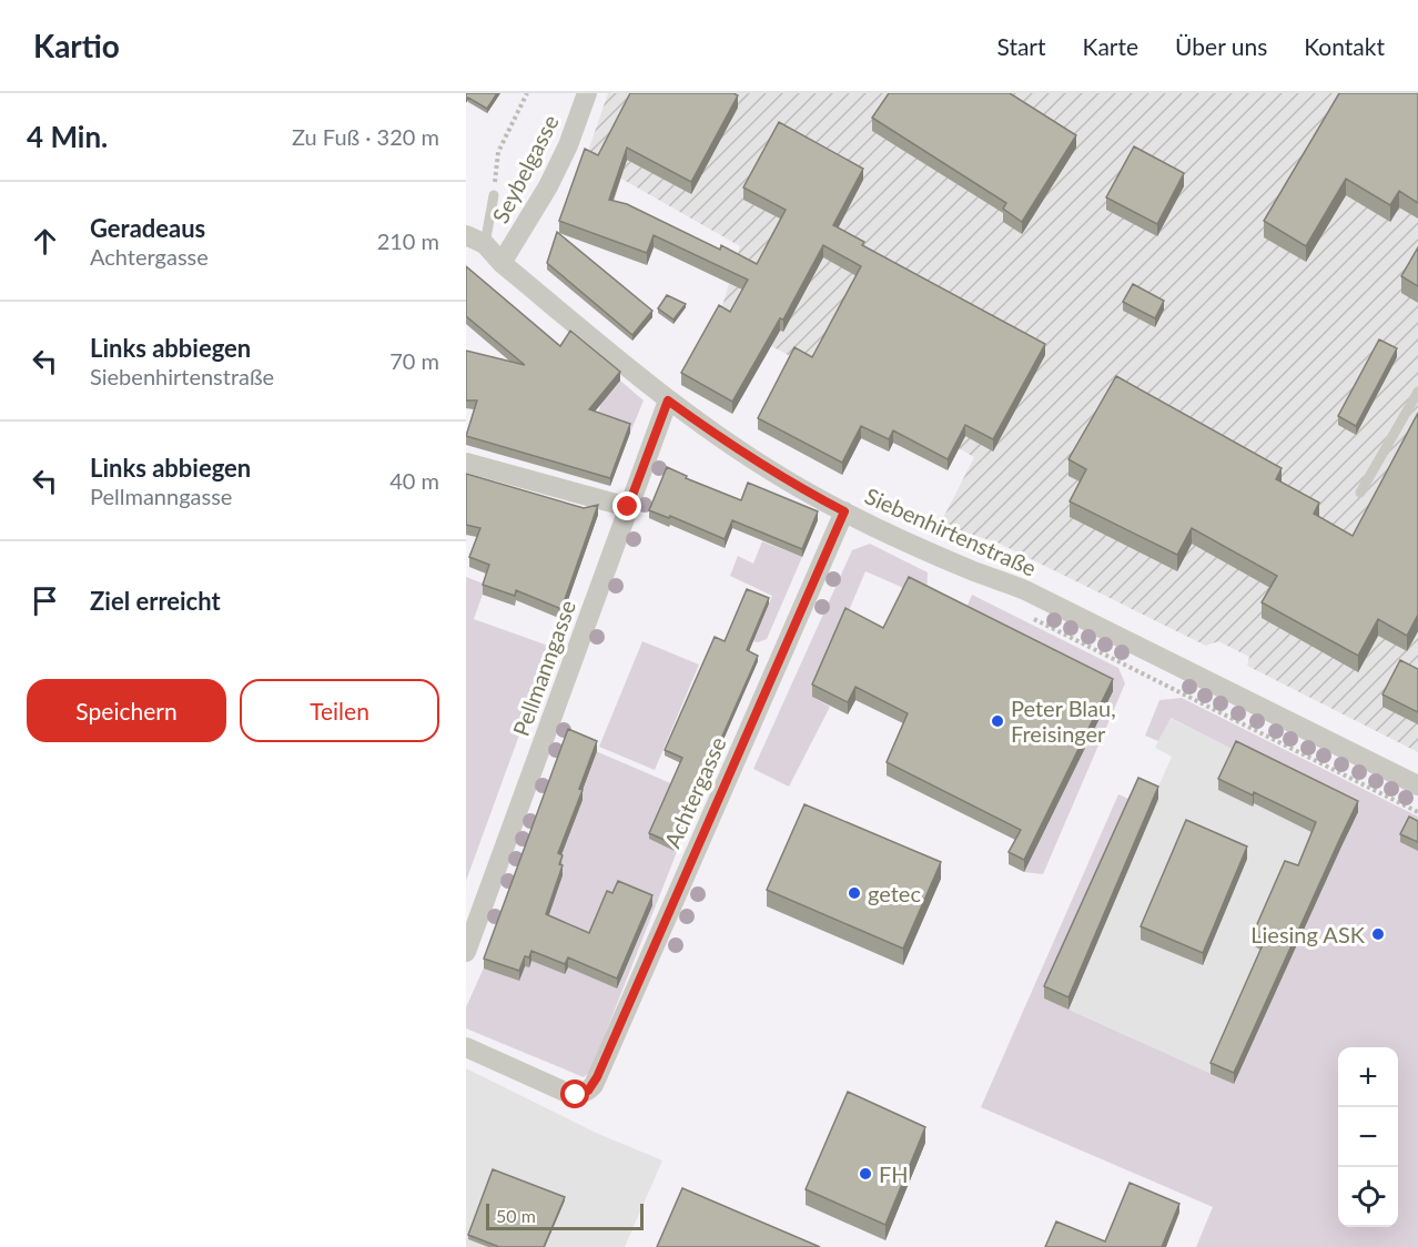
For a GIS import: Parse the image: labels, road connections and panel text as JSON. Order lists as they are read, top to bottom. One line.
{"streets":{"street":["Seybelgasse","Siebenhirtenstraße","Pellmanngasse","Achtergasse"]},"crossings":[["Seybelgasse","Siebenhirtenstraße"],["Siebenhirtenstraße","Pellmanngasse"],["Siebenhirtenstraße","Achtergasse"]],"places":["Peter Blau, Freisinger","getec","Liesing ASK","FH"],"scale_bar":"50 m","page":{"header":"Kartio","nav":["Start","Karte","Über uns","Kontakt"],"heading":["4 Min.","Zu Fuß · 320 m"],"list":[["Geradeaus","Achtergasse","210 m"],["Links abbiegen","Siebenhirtenstraße","70 m"],["Links abbiegen","Pellmanngasse","40 m"],"Ziel erreicht"],"buttons":["Speichern","Teilen"],"map_buttons":["+","−"],"scale":"50 m"}}
